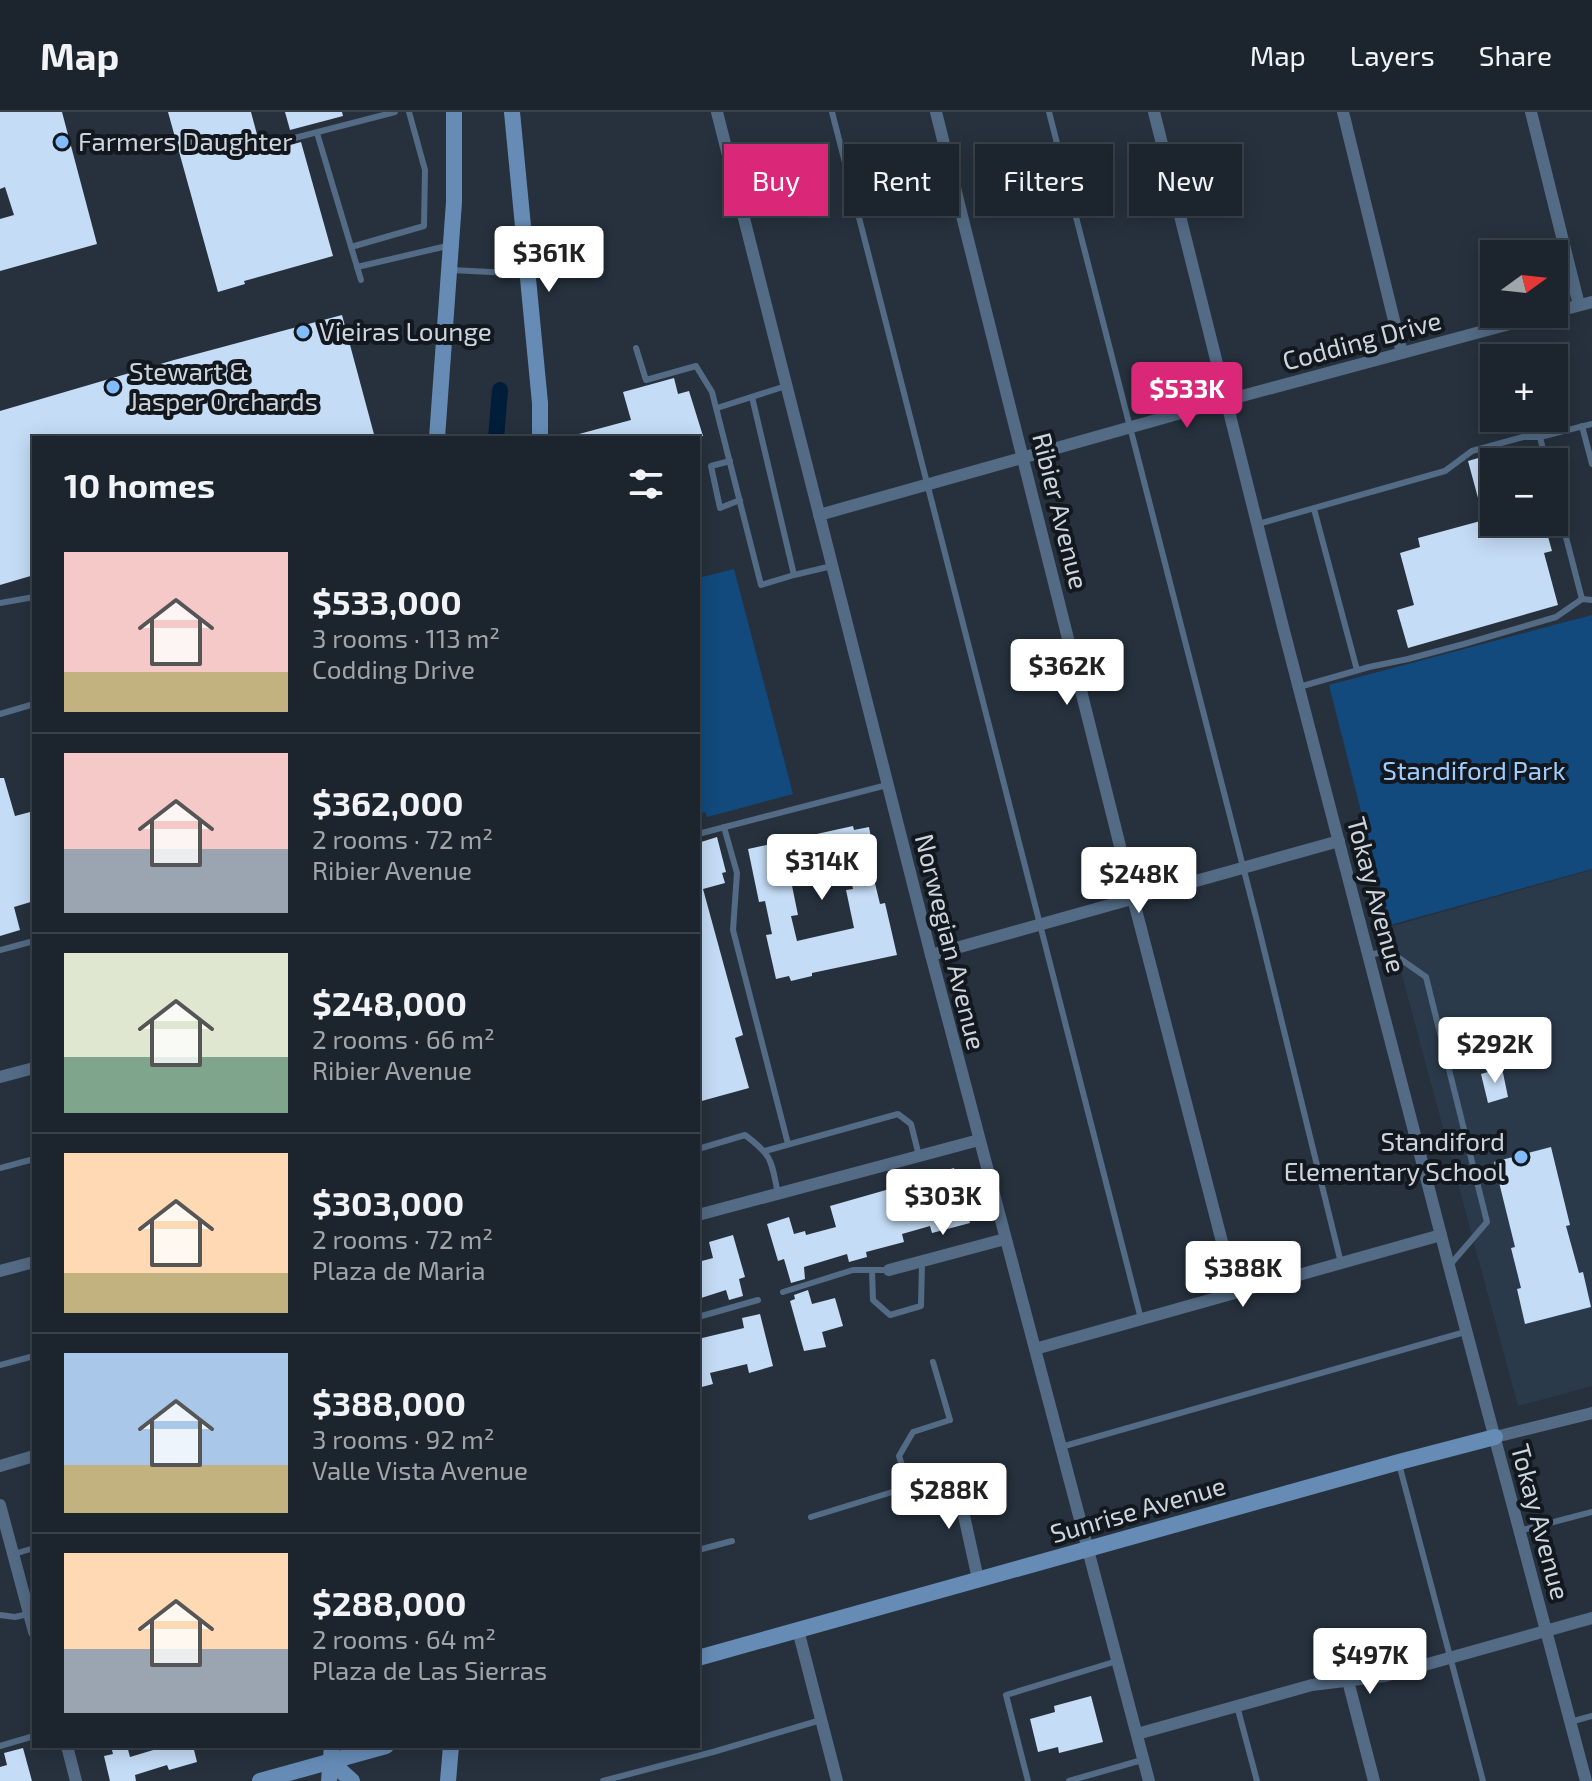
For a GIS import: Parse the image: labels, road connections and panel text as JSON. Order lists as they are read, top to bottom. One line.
{"streets":{"street":["Codding Drive","Ribier Avenue","Tokay Avenue","Norwegian Avenue","Sunrise Avenue"]},"crossings":[["Codding Drive","Ribier Avenue"],["Codding Drive","Tokay Avenue"],["Codding Drive","Norwegian Avenue"],["Tokay Avenue","Sunrise Avenue"],["Norwegian Avenue","Sunrise Avenue"]],"parks":["Standiford Park"],"places":["Farmers Daughter","Vieiras Lounge","Stewart & Jasper Orchards","Standiford Elementary School"],"north":"right","page":{"header":"Map","nav":["Map","Layers","Share"],"chip":["Buy","Rent","Filters","New"],"price":["$361K","$533K","$362K","$314K","$248K","$292K","$303K","$388K","$288K","$497K"],"map_buttons":["+","−"],"heading":"10 homes","list":[{"name":"$533,000","note":"3 rooms · 113 m² · Codding Drive"},{"name":"$362,000","note":"2 rooms · 72 m² · Ribier Avenue"},{"name":"$248,000","note":"2 rooms · 66 m² · Ribier Avenue"},{"name":"$303,000","note":"2 rooms · 72 m² · Plaza de Maria"},{"name":"$388,000","note":"3 rooms · 92 m² · Valle Vista Avenue"},{"name":"$288,000","note":"2 rooms · 64 m² · Plaza de Las Sierras"}]}}
